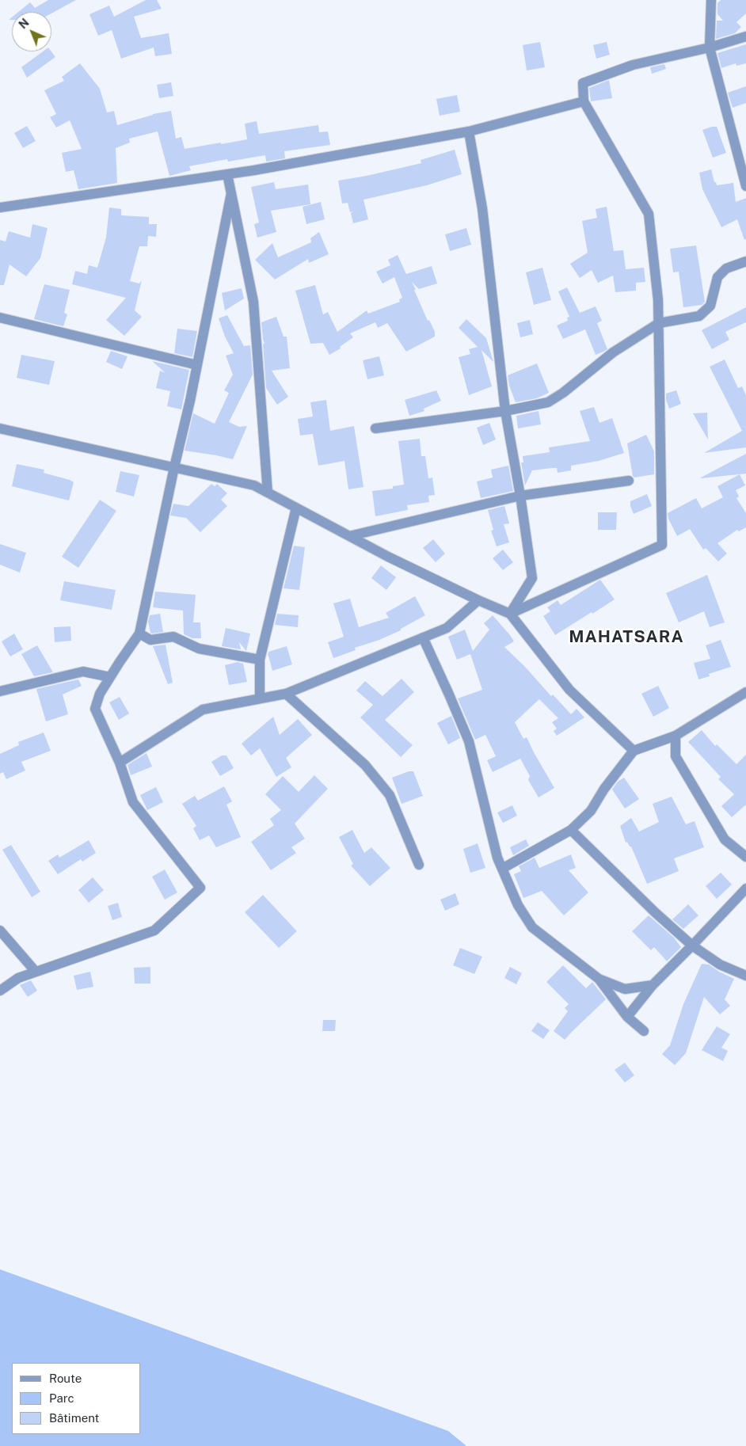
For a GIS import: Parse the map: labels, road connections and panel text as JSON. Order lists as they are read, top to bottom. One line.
{"districts":["MAHATSARA"],"legend":["Route","Parc","Bâtiment"],"north":"top left"}
